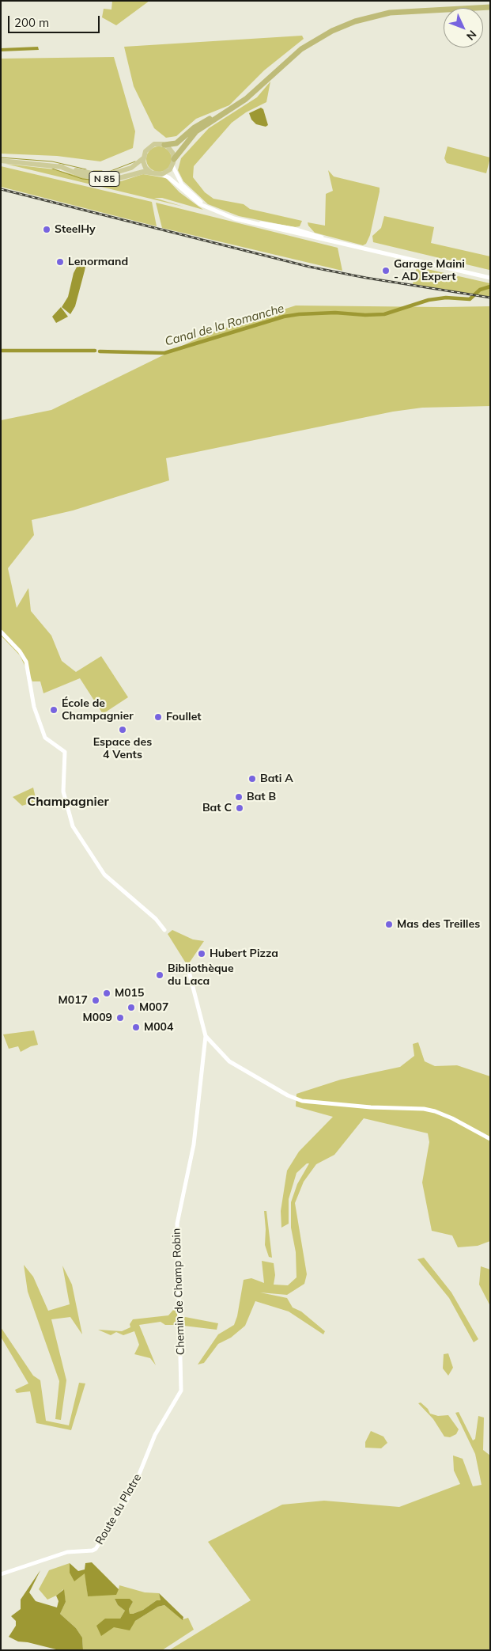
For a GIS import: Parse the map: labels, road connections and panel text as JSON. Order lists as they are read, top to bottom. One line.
{"streets":{"main road":["N 85"],"street":["Chemin de Champ Robin","Route du Platre"]},"crossings":[["Chemin de Champ Robin","Route du Platre"]],"districts":["Champagnier"],"water":["Canal de la Romanche"],"places":["SteelHy","Lenormand","Garage Maini - AD Expert","École de Champagnier","Foullet","Espace des 4 Vents","Bati A","Bat B","Bat C","Mas des Treilles","Hubert Pizza","Bibliothèque du Laca","M015","M017","M007","M009","M004"],"scale_bar":"200 m","north":"bottom right"}
